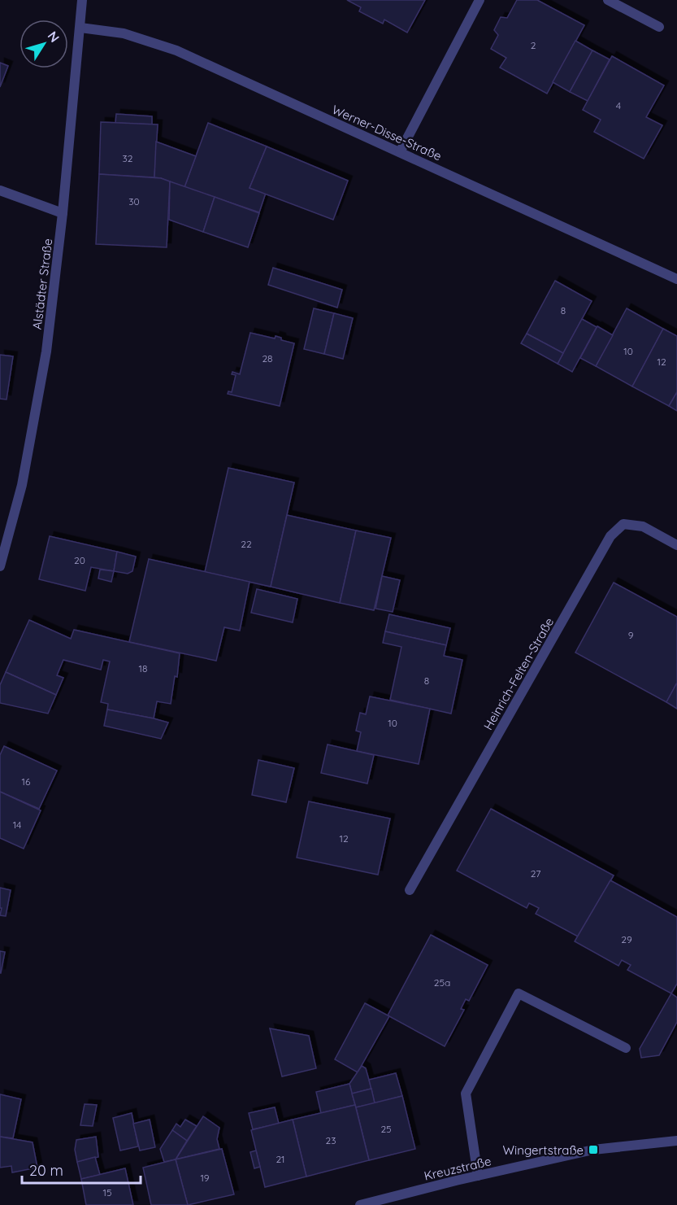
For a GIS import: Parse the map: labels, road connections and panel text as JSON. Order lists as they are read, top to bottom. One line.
{"streets":{"street":["Werner-Disse-Straße","Alstädter Straße","Heinrich-Felten-Straße","Kreuzstraße"]},"crossings":[["Werner-Disse-Straße","Alstädter Straße"]],"places":{"transit":["Wingertstraße"]},"house_numbers":["2","4","32","30","8","10","28","12","22","20","9","18","8","10","16","14","12","27","29","25a","25","23","21","19","15"],"scale_bar":"20 m","north":"top right"}
